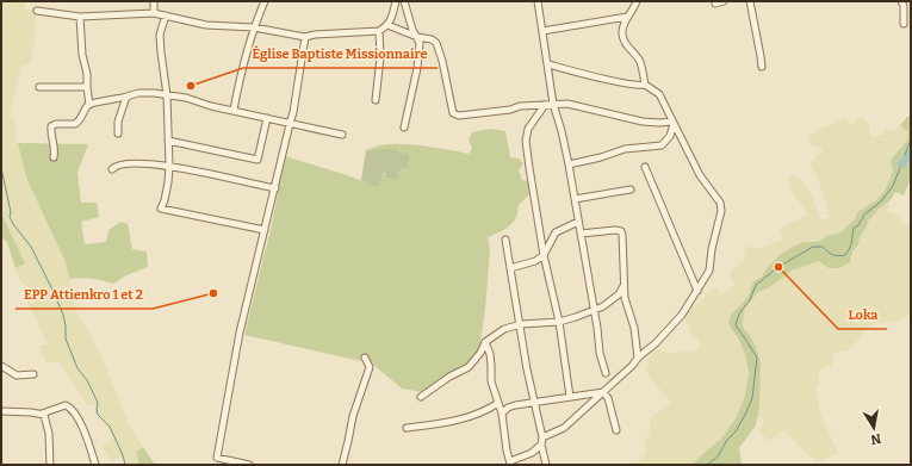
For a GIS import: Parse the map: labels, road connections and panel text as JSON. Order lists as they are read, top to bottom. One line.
{"places":["Église Baptiste Missionnaire","Loka","EPP Attienkro 1 et 2"],"north":"bottom"}
